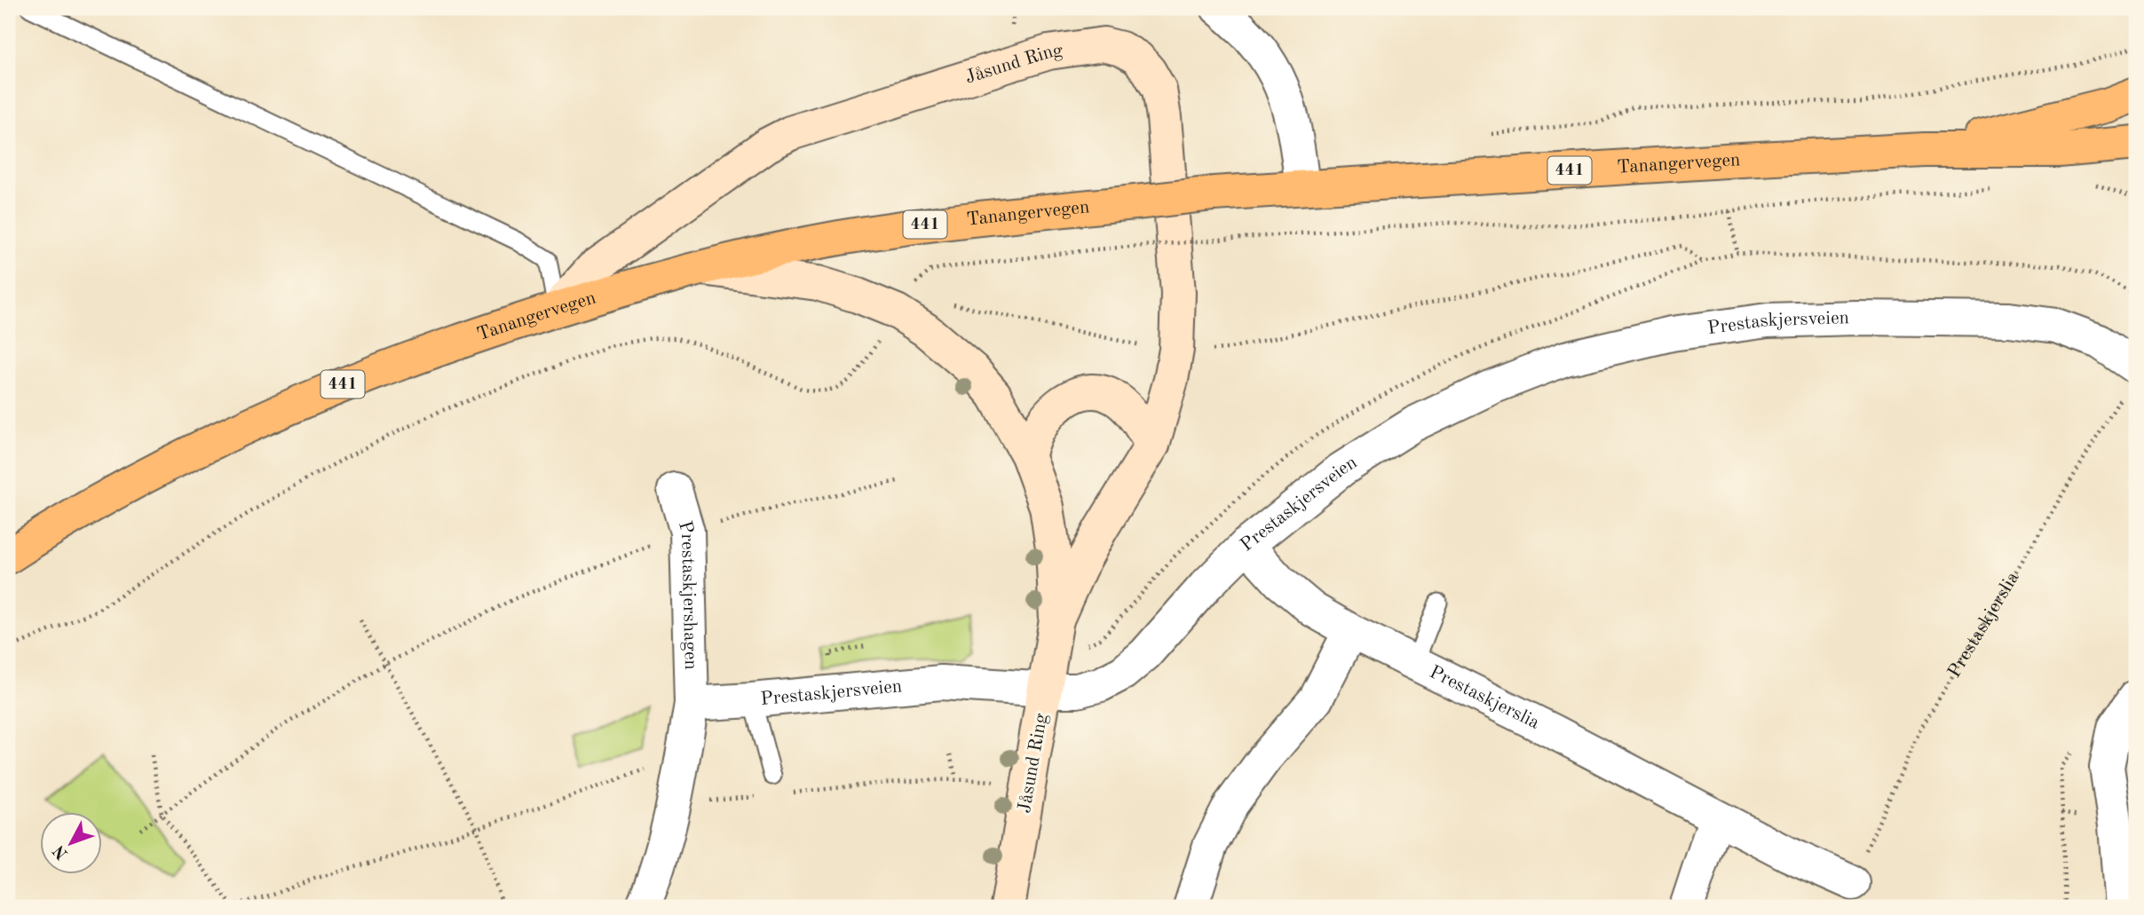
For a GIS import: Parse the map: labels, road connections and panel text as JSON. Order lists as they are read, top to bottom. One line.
{"streets":{"main road":["Jåsund Ring","Tanangervegen","441"],"street":["Prestaskjersveien","Prestaskjershagen","Prestaskjerslia"]},"crossings":[["Jåsund Ring","Tanangervegen"],["Jåsund Ring","Prestaskjersveien"],["Prestaskjersveien","Prestaskjershagen"],["Prestaskjersveien","Prestaskjerslia"]],"north":"bottom left"}
